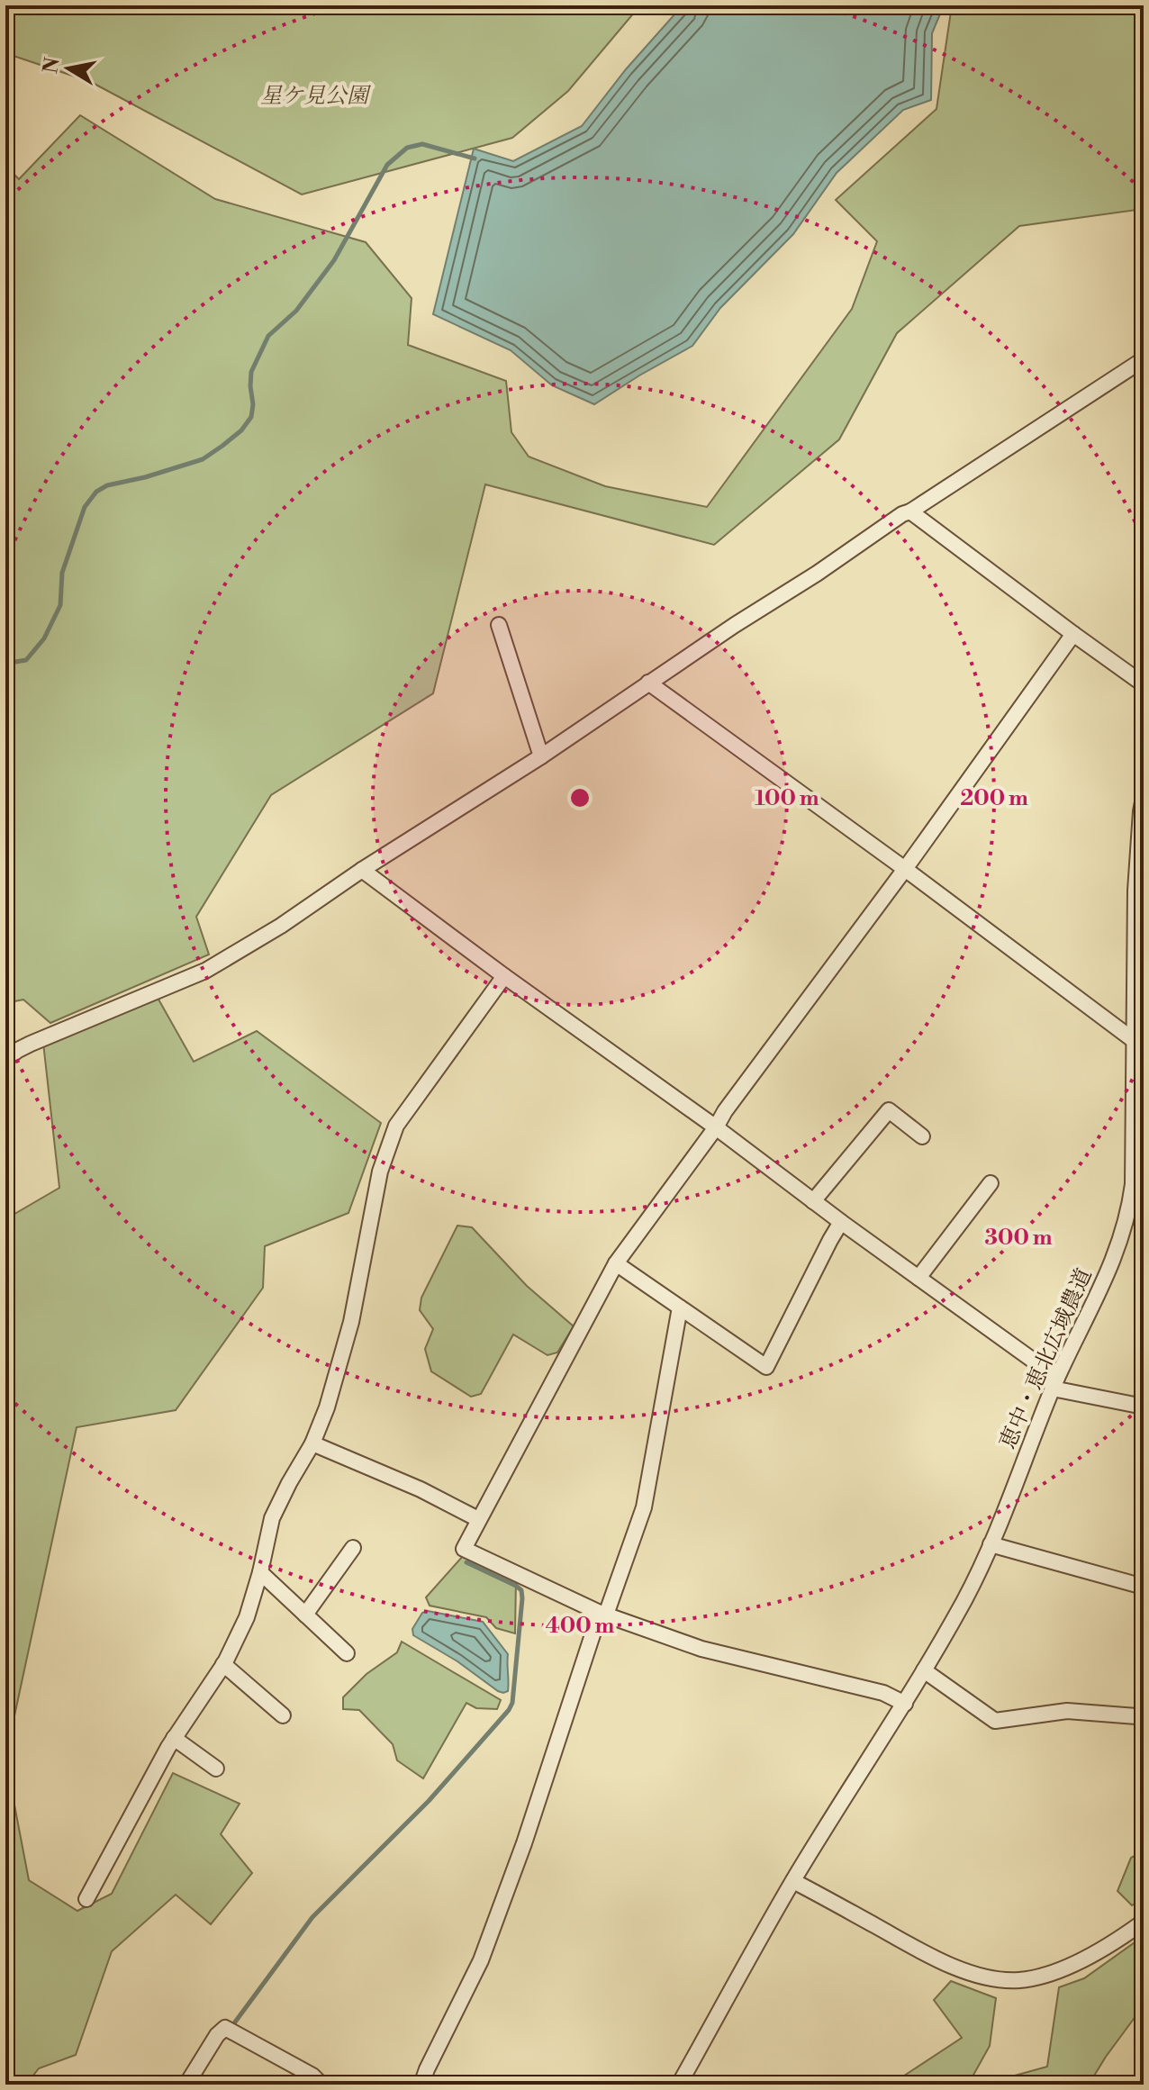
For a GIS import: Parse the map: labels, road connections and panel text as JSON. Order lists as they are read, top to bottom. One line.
{"streets":{"street":["恵中・恵北広域農道"]},"parks":["星ケ見公園"],"north":"left","rings":["100 m","200 m","300 m","400 m"]}
